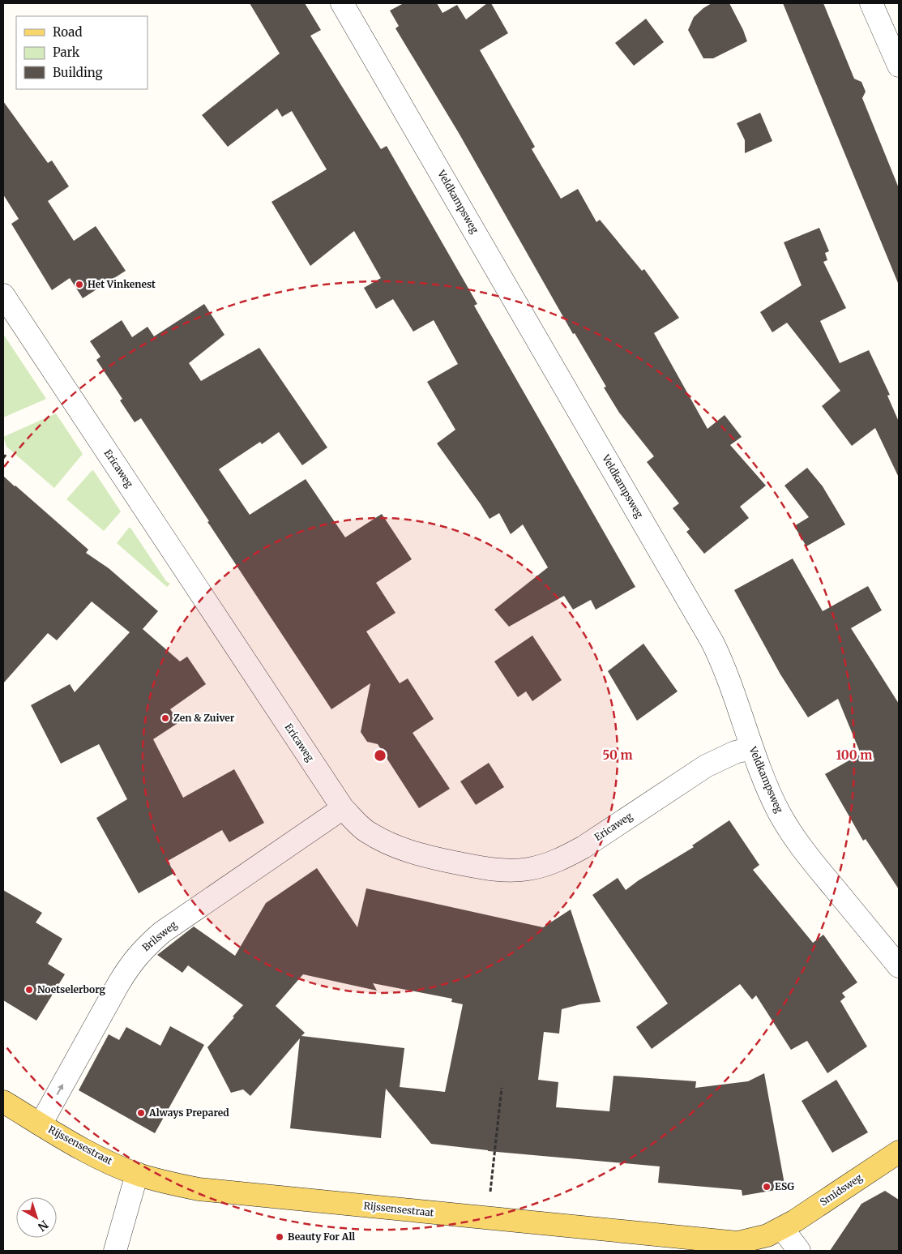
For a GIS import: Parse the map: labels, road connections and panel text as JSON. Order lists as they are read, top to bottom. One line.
{"streets":{"main road":["Rijssensestraat","Smidsweg"],"street":["Veldkampsweg","Ericaweg","Brilsweg"]},"crossings":[["Veldkampsweg","Ericaweg"],["Ericaweg","Brilsweg"],["Brilsweg","Rijssensestraat"],["Rijssensestraat","Smidsweg"]],"one_way":["Brilsweg"],"places":["Het Vinkenest","Zen & Zuiver","Noetselerborg","Always Prepared","ESG","Beauty For All"],"legend":["Road","Park","Building"],"north":"bottom right","rings":["50 m","100 m"]}
